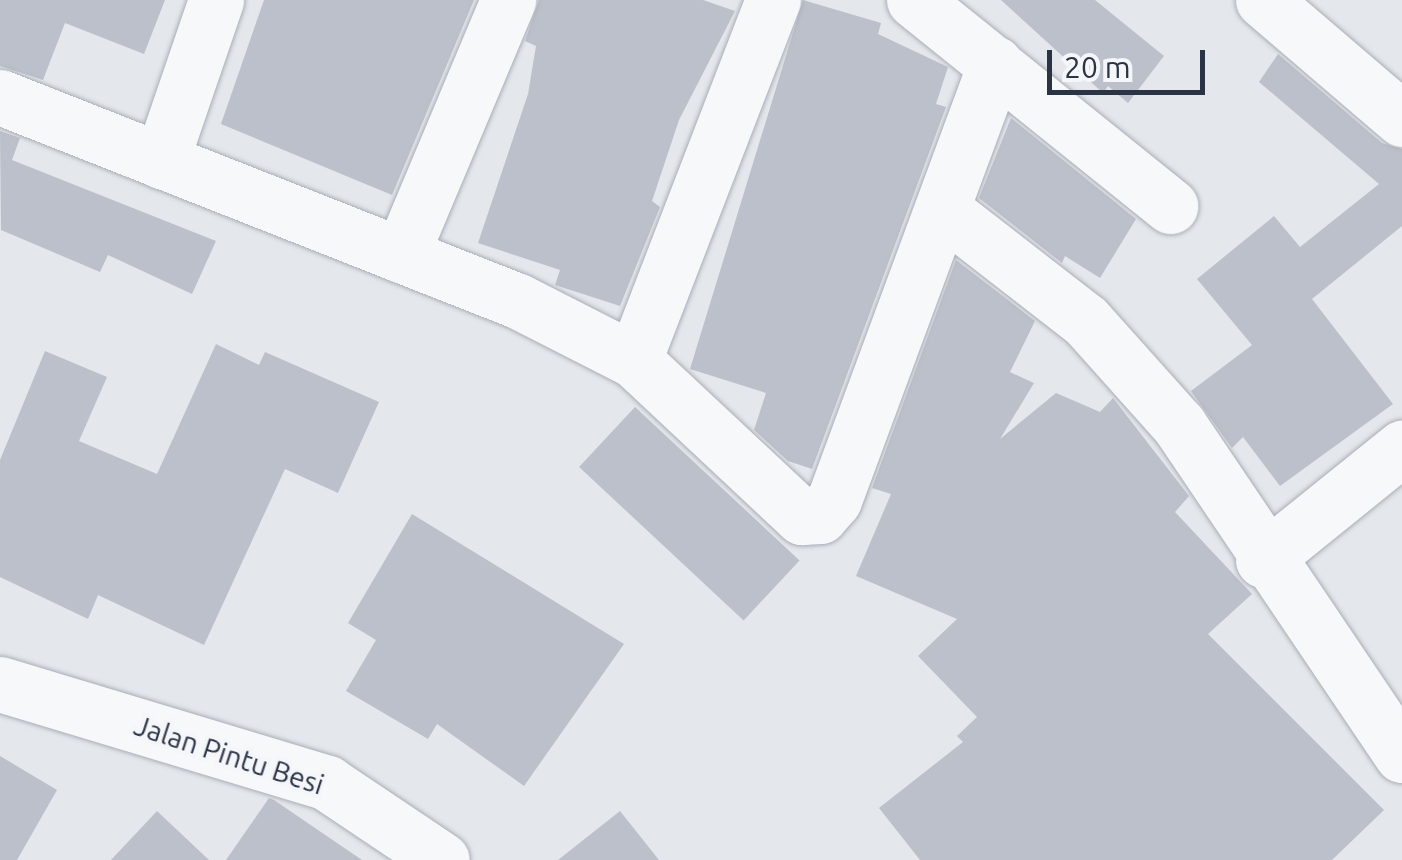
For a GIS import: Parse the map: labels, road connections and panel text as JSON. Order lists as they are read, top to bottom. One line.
{"streets":{"street":["Jalan Pintu Besi"]},"scale_bar":"20 m"}
